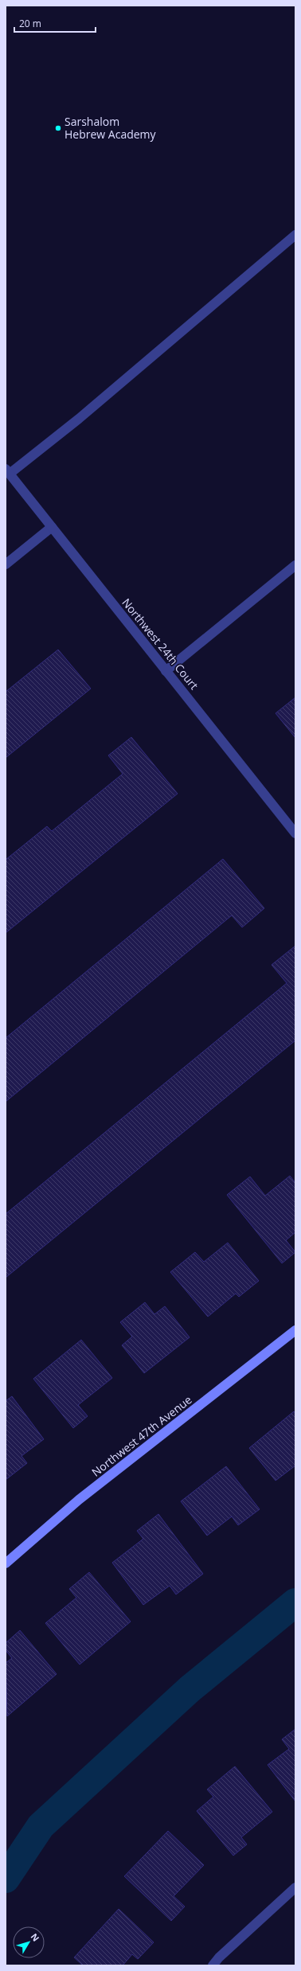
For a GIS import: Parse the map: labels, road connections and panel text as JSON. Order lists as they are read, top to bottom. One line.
{"streets":{"street":["Northwest 24th Court","Northwest 47th Avenue"]},"places":["Sarshalom Hebrew Academy"],"scale_bar":"20 m","north":"top right"}
